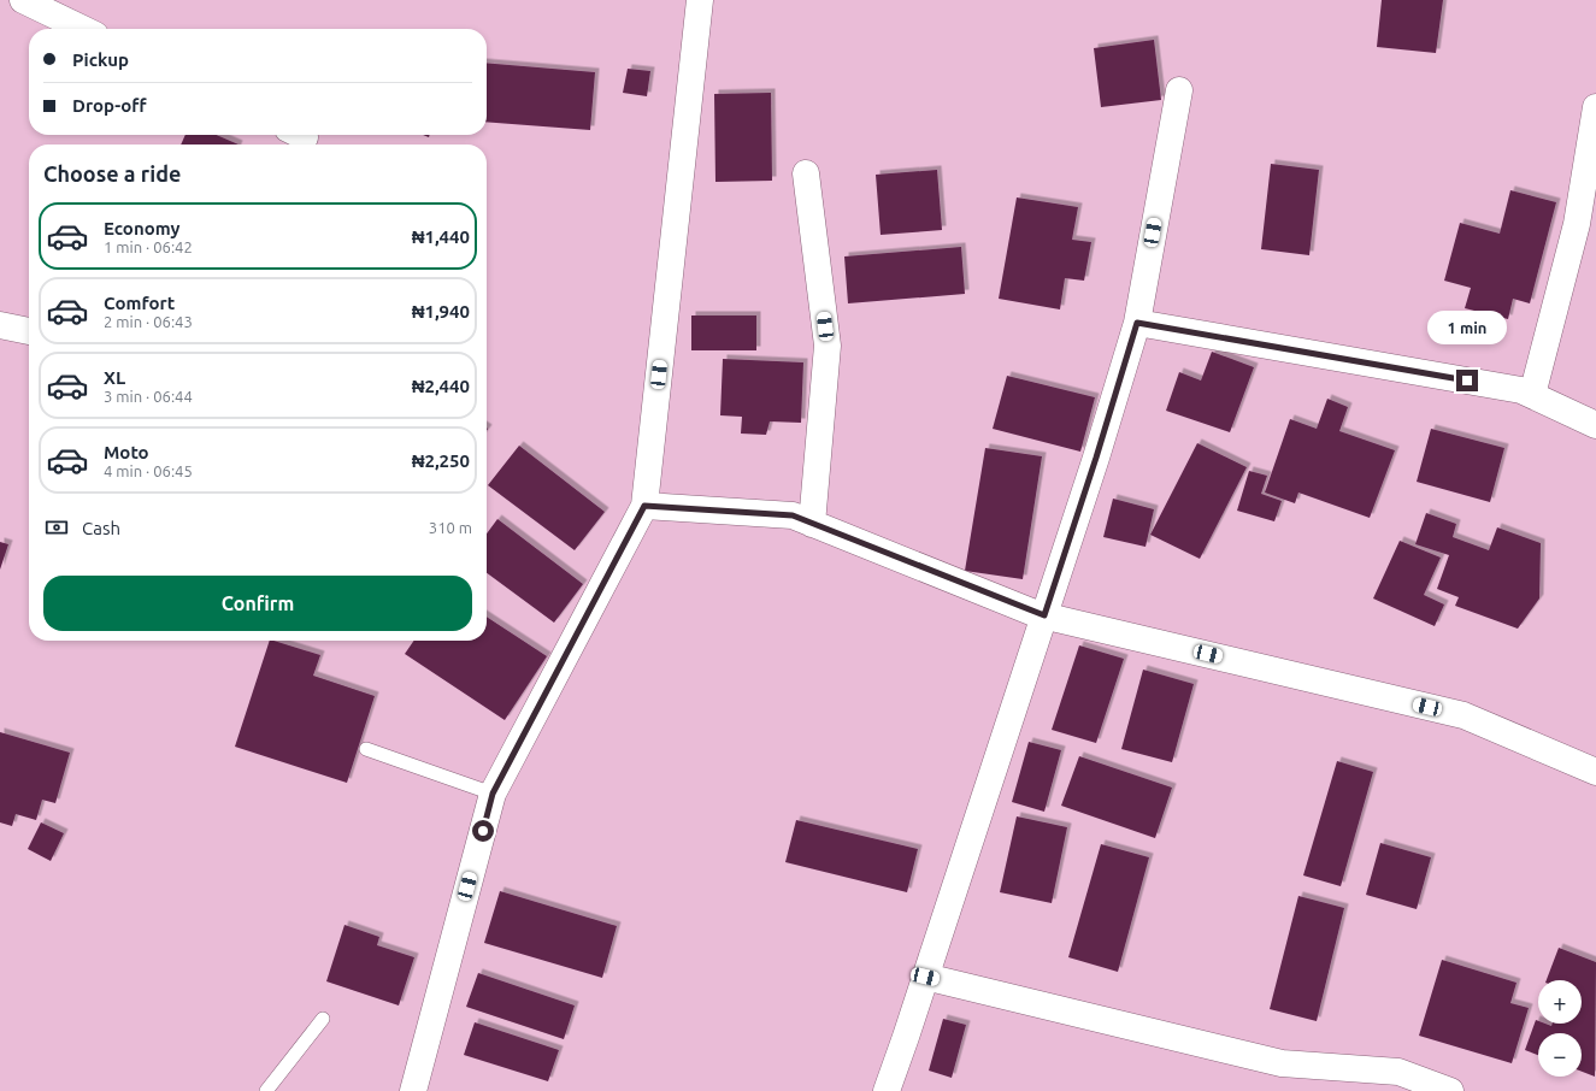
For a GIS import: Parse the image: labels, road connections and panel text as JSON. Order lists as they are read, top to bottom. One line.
{"page":{"banner":["Pickup","Drop-off"],"heading":"Choose a ride","list":[{"name":"Economy","note":"1 min · 06:42","value":"₦1,440"},{"name":"Comfort","note":"2 min · 06:43","value":"₦1,940"},{"name":"XL","note":"3 min · 06:44","value":"₦2,440"},{"name":"Moto","note":"4 min · 06:45","value":"₦2,250"}],"bubble":"1 min","pay":["Cash","310 m"],"buttons":"Confirm","map_buttons":["+","−"]}}
